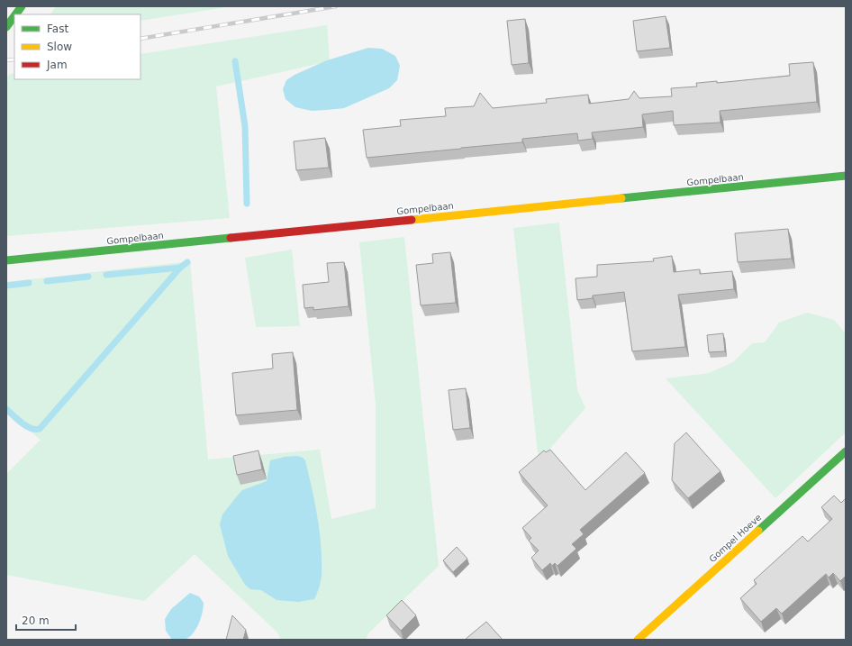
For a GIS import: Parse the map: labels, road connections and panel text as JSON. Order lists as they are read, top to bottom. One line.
{"streets":{"main road":["Gompelbaan","Gompel Hoeve"]},"legend":["Fast","Slow","Jam"],"scale_bar":"20 m"}
